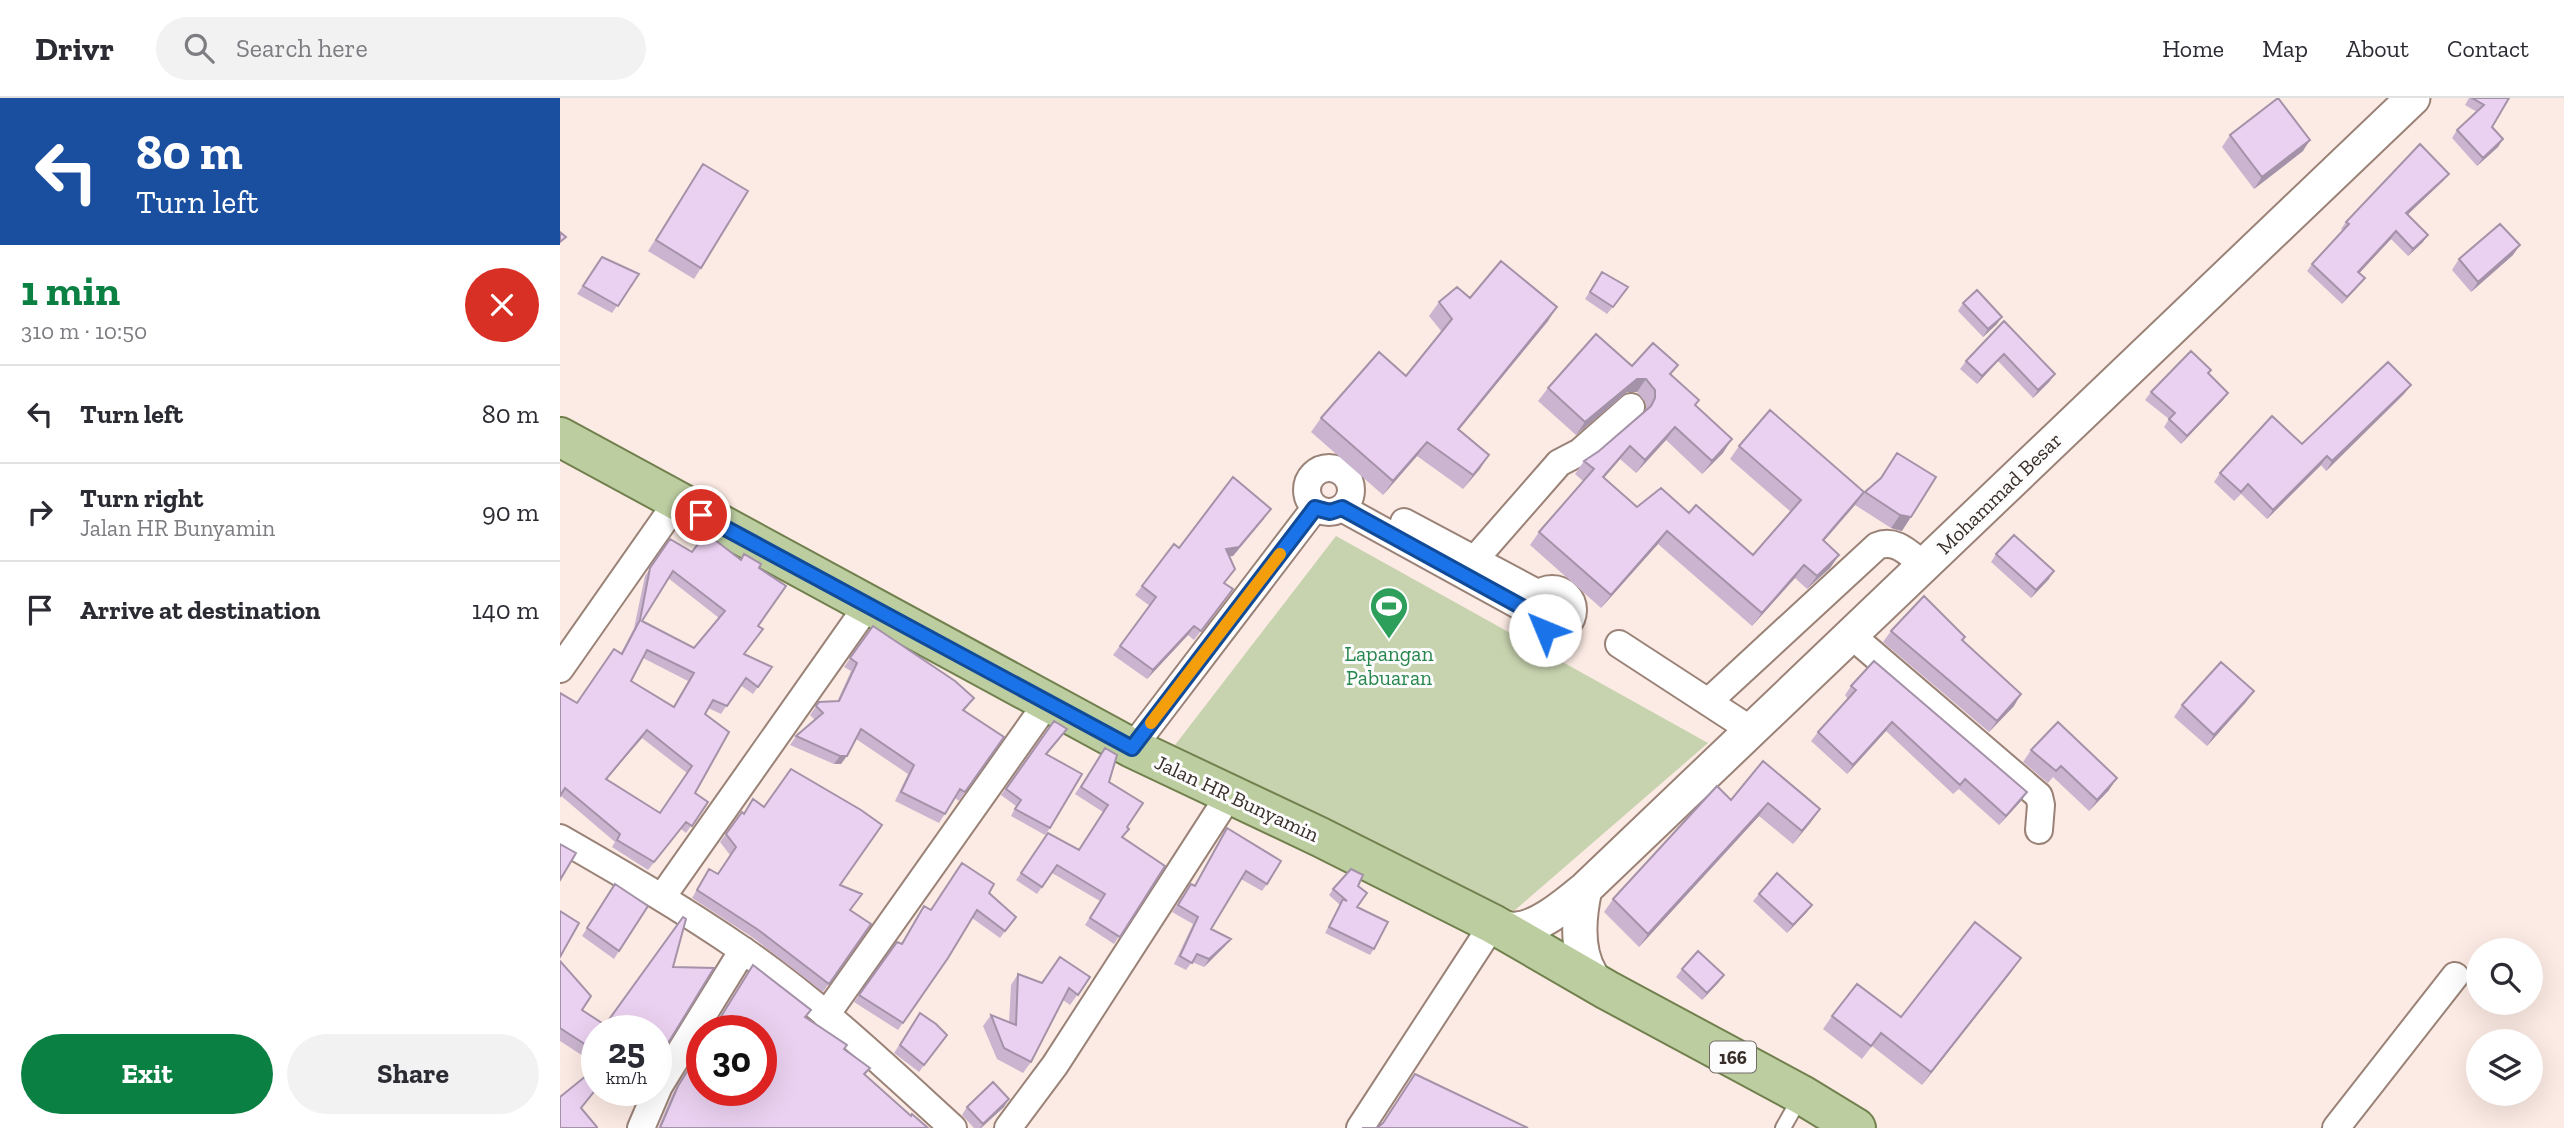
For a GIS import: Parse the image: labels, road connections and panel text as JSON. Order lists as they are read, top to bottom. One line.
{"streets":{"main road":["Jalan HR Bunyamin","166"],"street":["Mohammad Besar"]},"crossings":[["Mohammad Besar","Jalan HR Bunyamin"],["Jalan HR Bunyamin","166"]],"places":{"sports":["Lapangan Pabuaran"]},"page":{"header":"Drivr","search":"Search here","nav":["Home","Map","About","Contact"],"turn":["80 m","Turn left"],"heading":["1 min","310 m · 10:50"],"list":[{"name":"Turn left","value":"80 m"},{"name":"Turn right","note":"Jalan HR Bunyamin","value":"90 m"},{"name":"Arrive at destination","value":"140 m"}],"speed":"25 km/h","limit":"30","buttons":["Exit","Share"]}}
